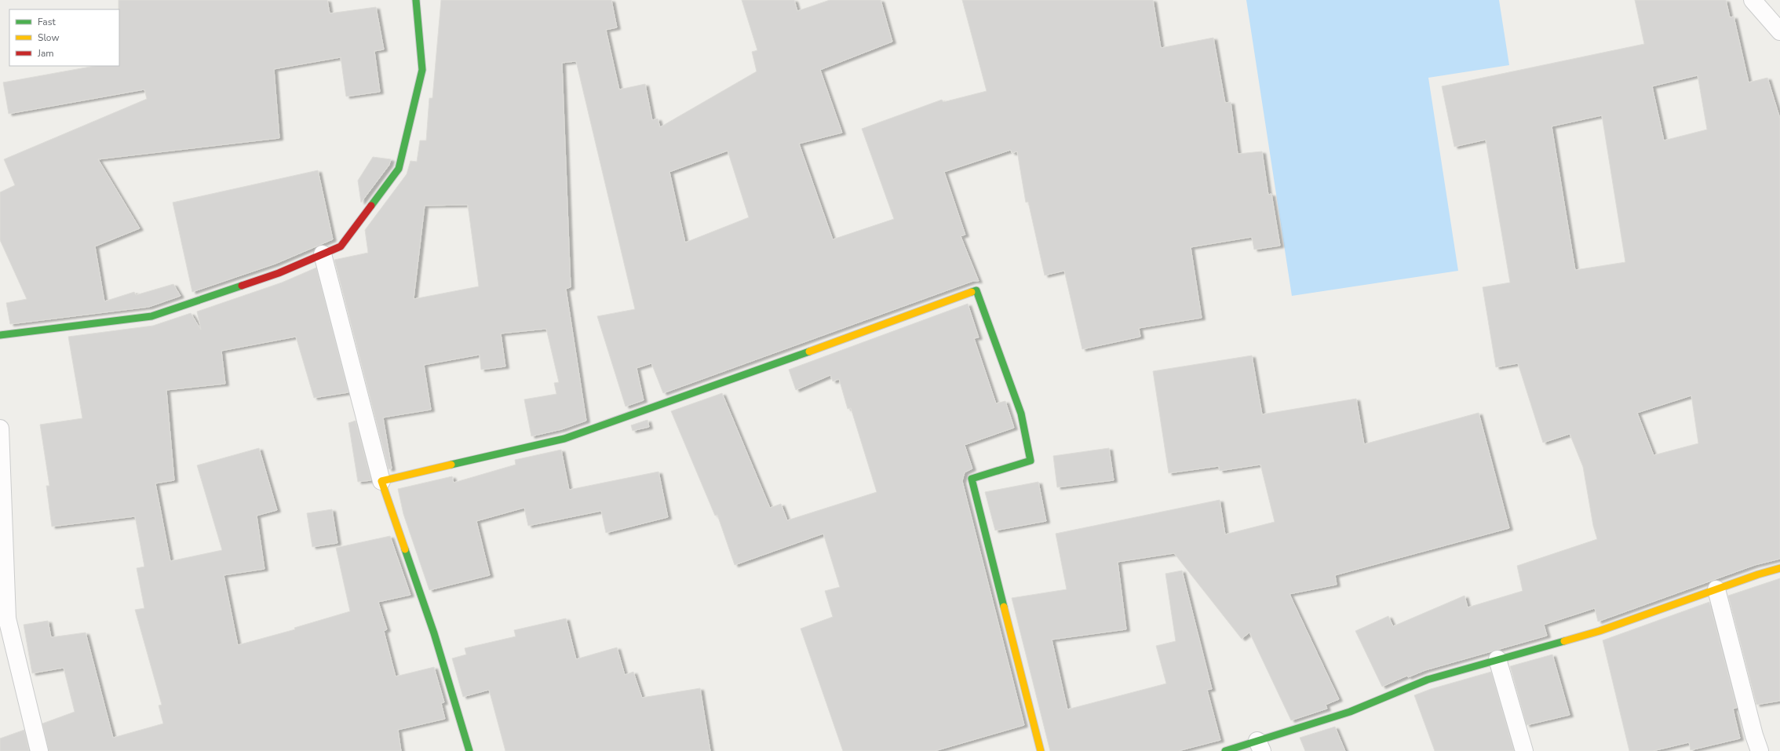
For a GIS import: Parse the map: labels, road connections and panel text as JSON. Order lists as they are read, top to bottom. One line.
{"legend":["Fast","Slow","Jam"]}
